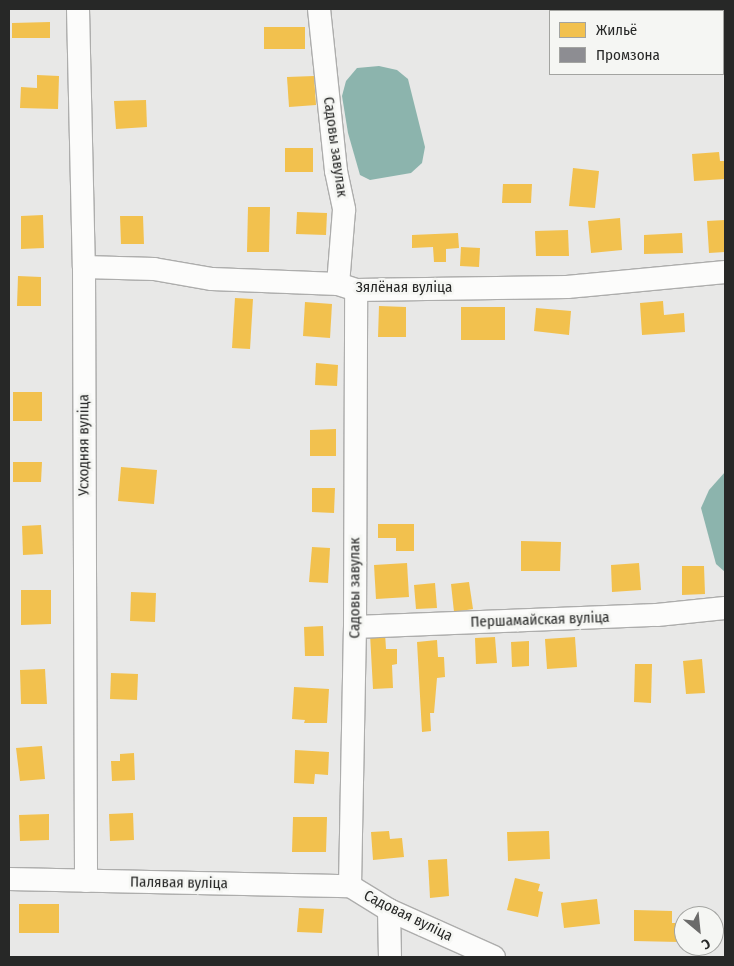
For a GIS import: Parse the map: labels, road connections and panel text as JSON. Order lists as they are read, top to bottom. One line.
{"streets":{"street":["Садовы завулак","Зялёная вуліца","Усходняя вуліца","Першамайская вуліца","Палявая вуліца","Садовая вуліца"]},"crossings":[["Садовы завулак","Зялёная вуліца"],["Садовы завулак","Першамайская вуліца"],["Садовы завулак","Палявая вуліца"],["Садовы завулак","Садовая вуліца"],["Зялёная вуліца","Усходняя вуліца"],["Усходняя вуліца","Палявая вуліца"],["Палявая вуліца","Садовая вуліца"]],"legend":["Жильё","Промзона"],"north":"bottom right"}
